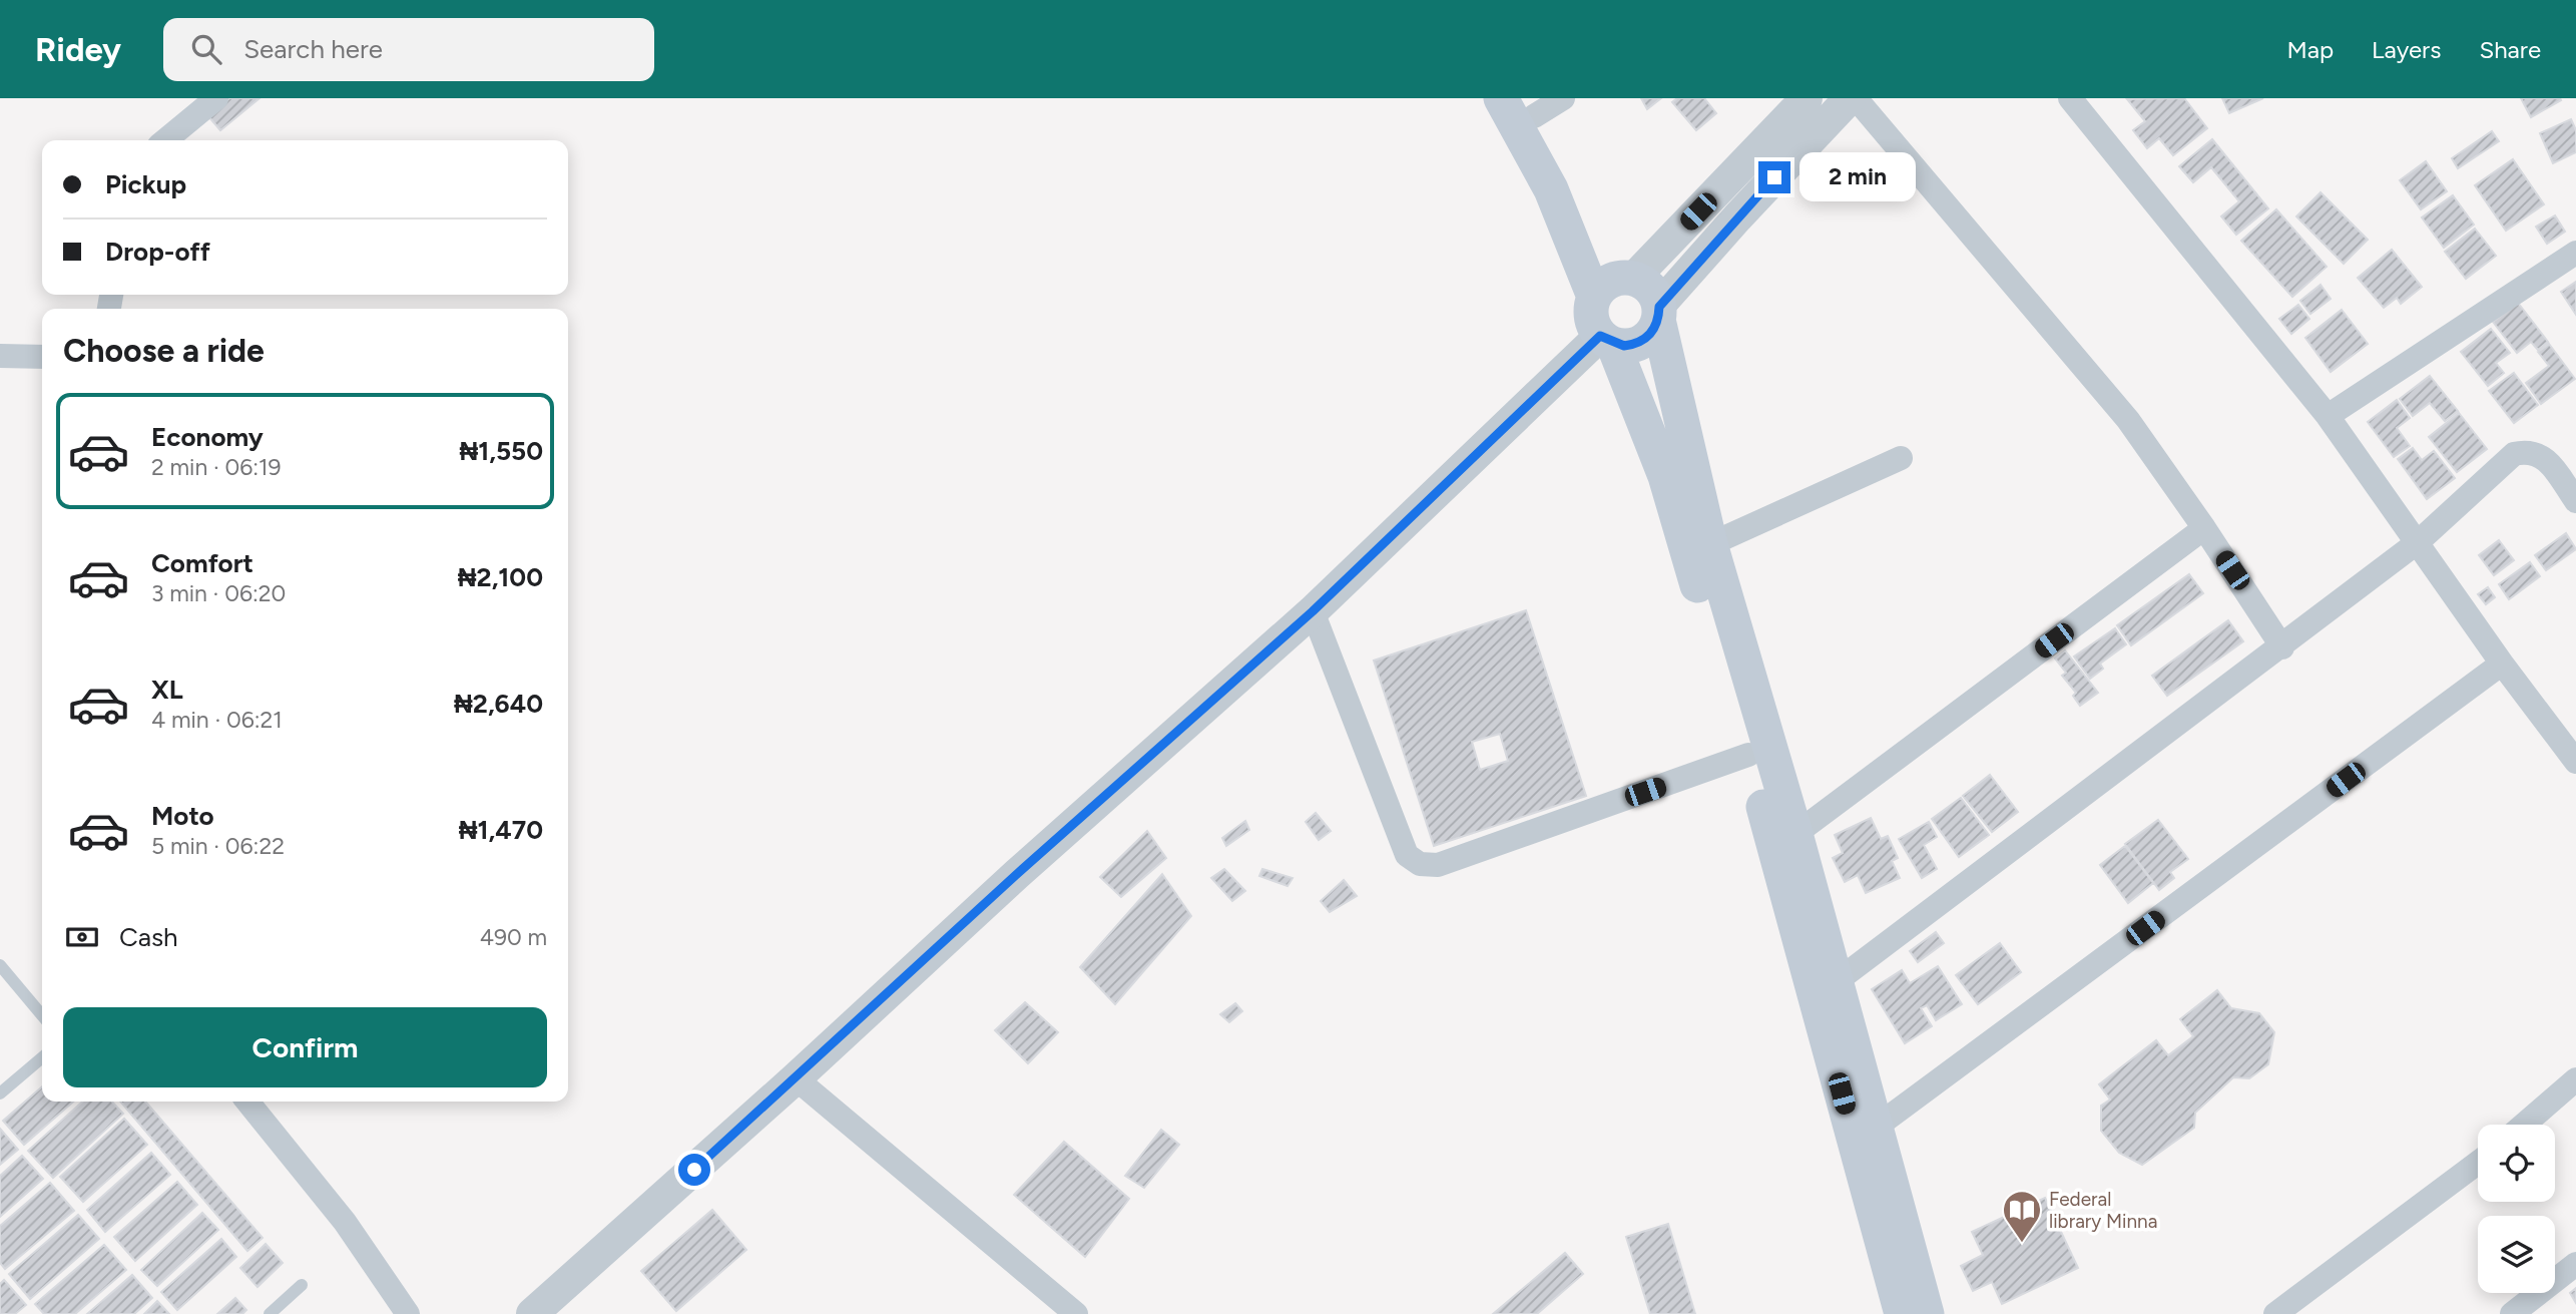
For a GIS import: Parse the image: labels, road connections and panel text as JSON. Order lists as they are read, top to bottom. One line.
{"places":{"library":["Federal library Minna"]},"page":{"header":"Ridey","search":"Search here","nav":["Map","Layers","Share"],"banner":["Pickup","Drop-off"],"bubble":"2 min","heading":"Choose a ride","list":[{"name":"Economy","note":"2 min · 06:19","value":"₦1,550"},{"name":"Comfort","note":"3 min · 06:20","value":"₦2,100"},{"name":"XL","note":"4 min · 06:21","value":"₦2,640"},{"name":"Moto","note":"5 min · 06:22","value":"₦1,470"}],"pay":["Cash","490 m"],"buttons":"Confirm"}}
